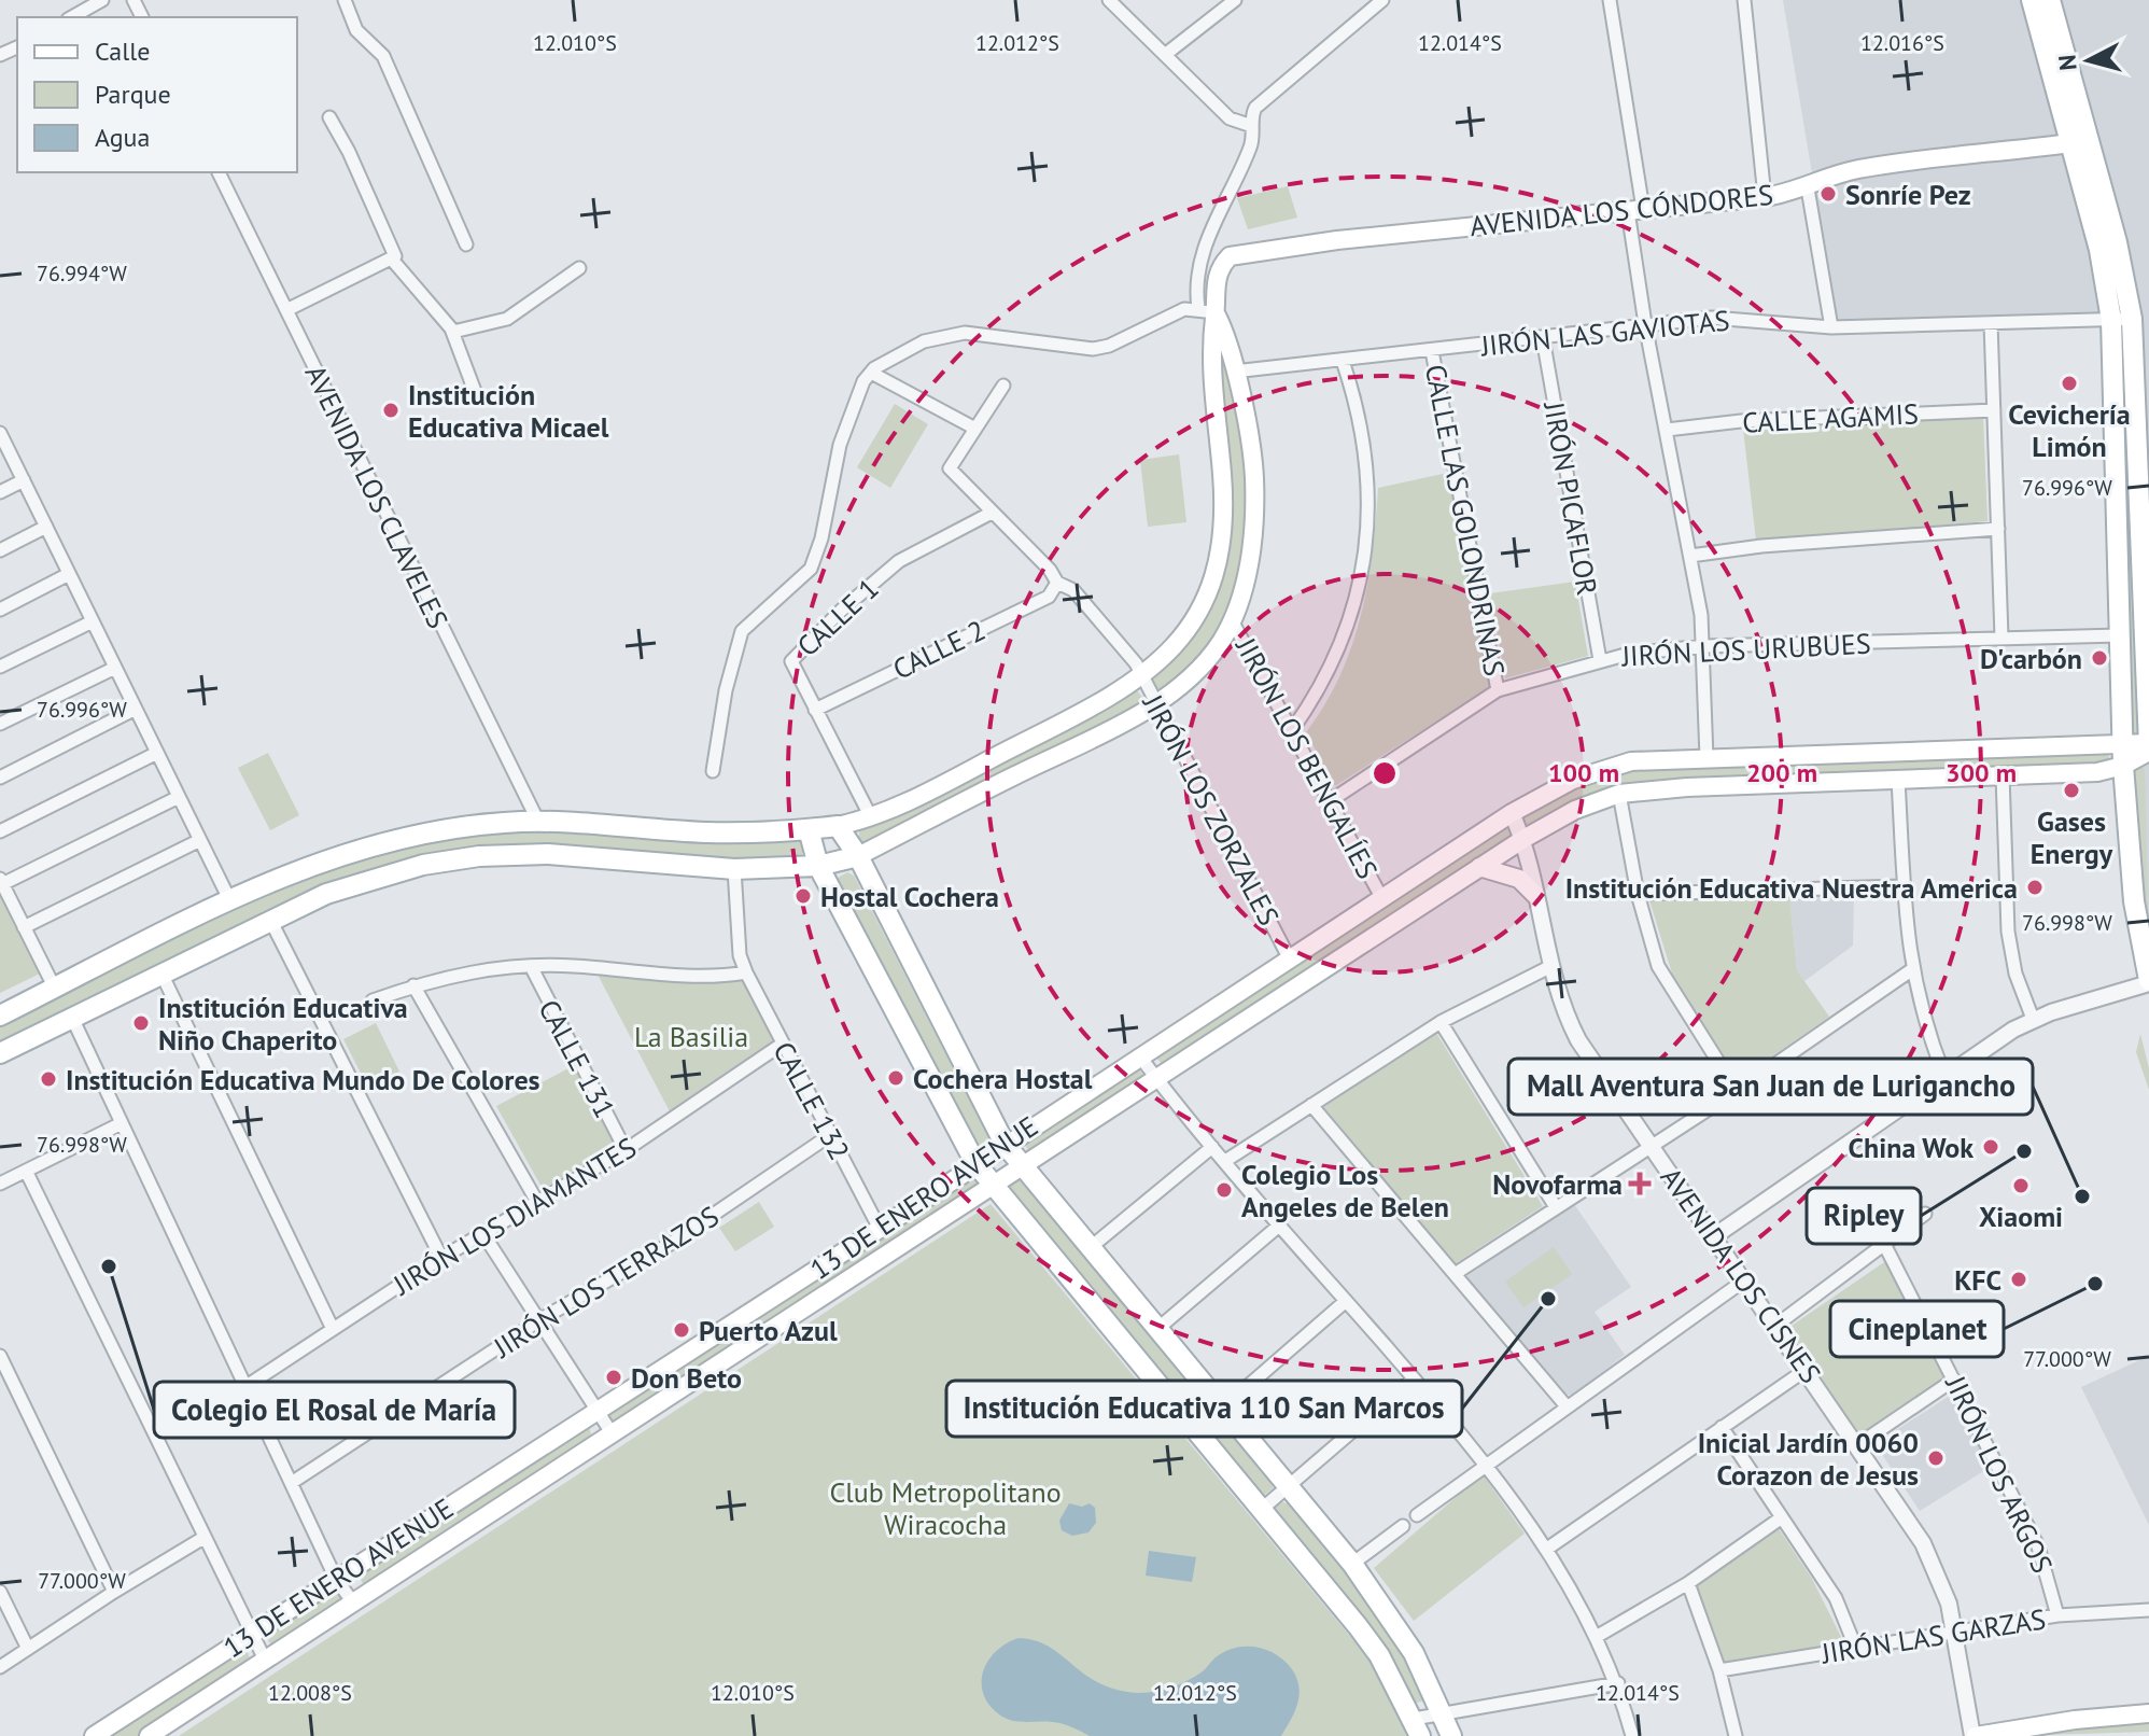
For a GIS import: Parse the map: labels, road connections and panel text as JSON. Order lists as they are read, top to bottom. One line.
{"streets":{"main road":["AVENIDA LOS CÓNDORES","13 DE ENERO AVENUE"],"street":["JIRÓN LAS GAVIOTAS","CALLE AGAMIS","AVENIDA LOS CLAVELES","JIRÓN PICAFLOR","CALLE LAS GOLONDRINAS","CALLE 1","CALLE 2","JIRÓN LOS URUBUES","JIRÓN LOS BENGALÍES","JIRÓN LOS ZORZALES","CALLE 131","CALLE 132","JIRÓN LOS DIAMANTES","AVENIDA LOS CISNES","JIRÓN LOS TERRAZOS","JIRÓN LOS ARGOS","JIRÓN LAS GARZAS"]},"crossings":[["AVENIDA LOS CÓNDORES","CALLE 1"],["AVENIDA LOS CÓNDORES","JIRÓN LOS ZORZALES"],["JIRÓN LAS GAVIOTAS","JIRÓN PICAFLOR"],["JIRÓN LAS GAVIOTAS","CALLE LAS GOLONDRINAS"],["JIRÓN PICAFLOR","JIRÓN LOS URUBUES"],["CALLE LAS GOLONDRINAS","JIRÓN LOS URUBUES"],["CALLE 1","CALLE 2"],["CALLE 1","JIRÓN LOS ZORZALES"],["CALLE 2","JIRÓN LOS ZORZALES"],["JIRÓN LOS URUBUES","JIRÓN LOS BENGALÍES"],["JIRÓN LOS BENGALÍES","13 DE ENERO AVENUE"],["JIRÓN LOS ZORZALES","13 DE ENERO AVENUE"],["CALLE 131","JIRÓN LOS DIAMANTES"],["CALLE 132","13 DE ENERO AVENUE"],["CALLE 132","JIRÓN LOS DIAMANTES"],["CALLE 132","JIRÓN LOS TERRAZOS"],["13 DE ENERO AVENUE","AVENIDA LOS CISNES"],["AVENIDA LOS CISNES","JIRÓN LAS GARZAS"],["JIRÓN LOS ARGOS","JIRÓN LAS GARZAS"]],"parks":["La Basilia","Club Metropolitano Wiracocha"],"places":{"other":["Sonríe Pez","Cevichería Limón","Institución Educativa Micael","D'carbón","Gases Energy","Institución Educativa Nuestra America","Hostal Cochera","Institución Educativa Niño Chaperito","Cochera Hostal","Institución Educativa Mundo De Colores","China Wok","Ripley","Xiaomi","Colegio Los Angeles de Belen","Mall Aventura San Juan de Lurigancho","Colegio El Rosal de María","KFC","Cineplanet","Institución Educativa 110 San Marcos","Puerto Azul","Don Beto","Inicial Jardín 0060 Corazon de Jesus"],"health":["Novofarma"]},"legend":["Calle","Parque","Agua"],"north":"left","coordinates":["12.010°S","12.012°S","12.014°S","12.016°S","76.994°W","76.996°W","76.998°W","77.000°W","12.008°S"],"rings":["100 m","200 m","300 m"]}
